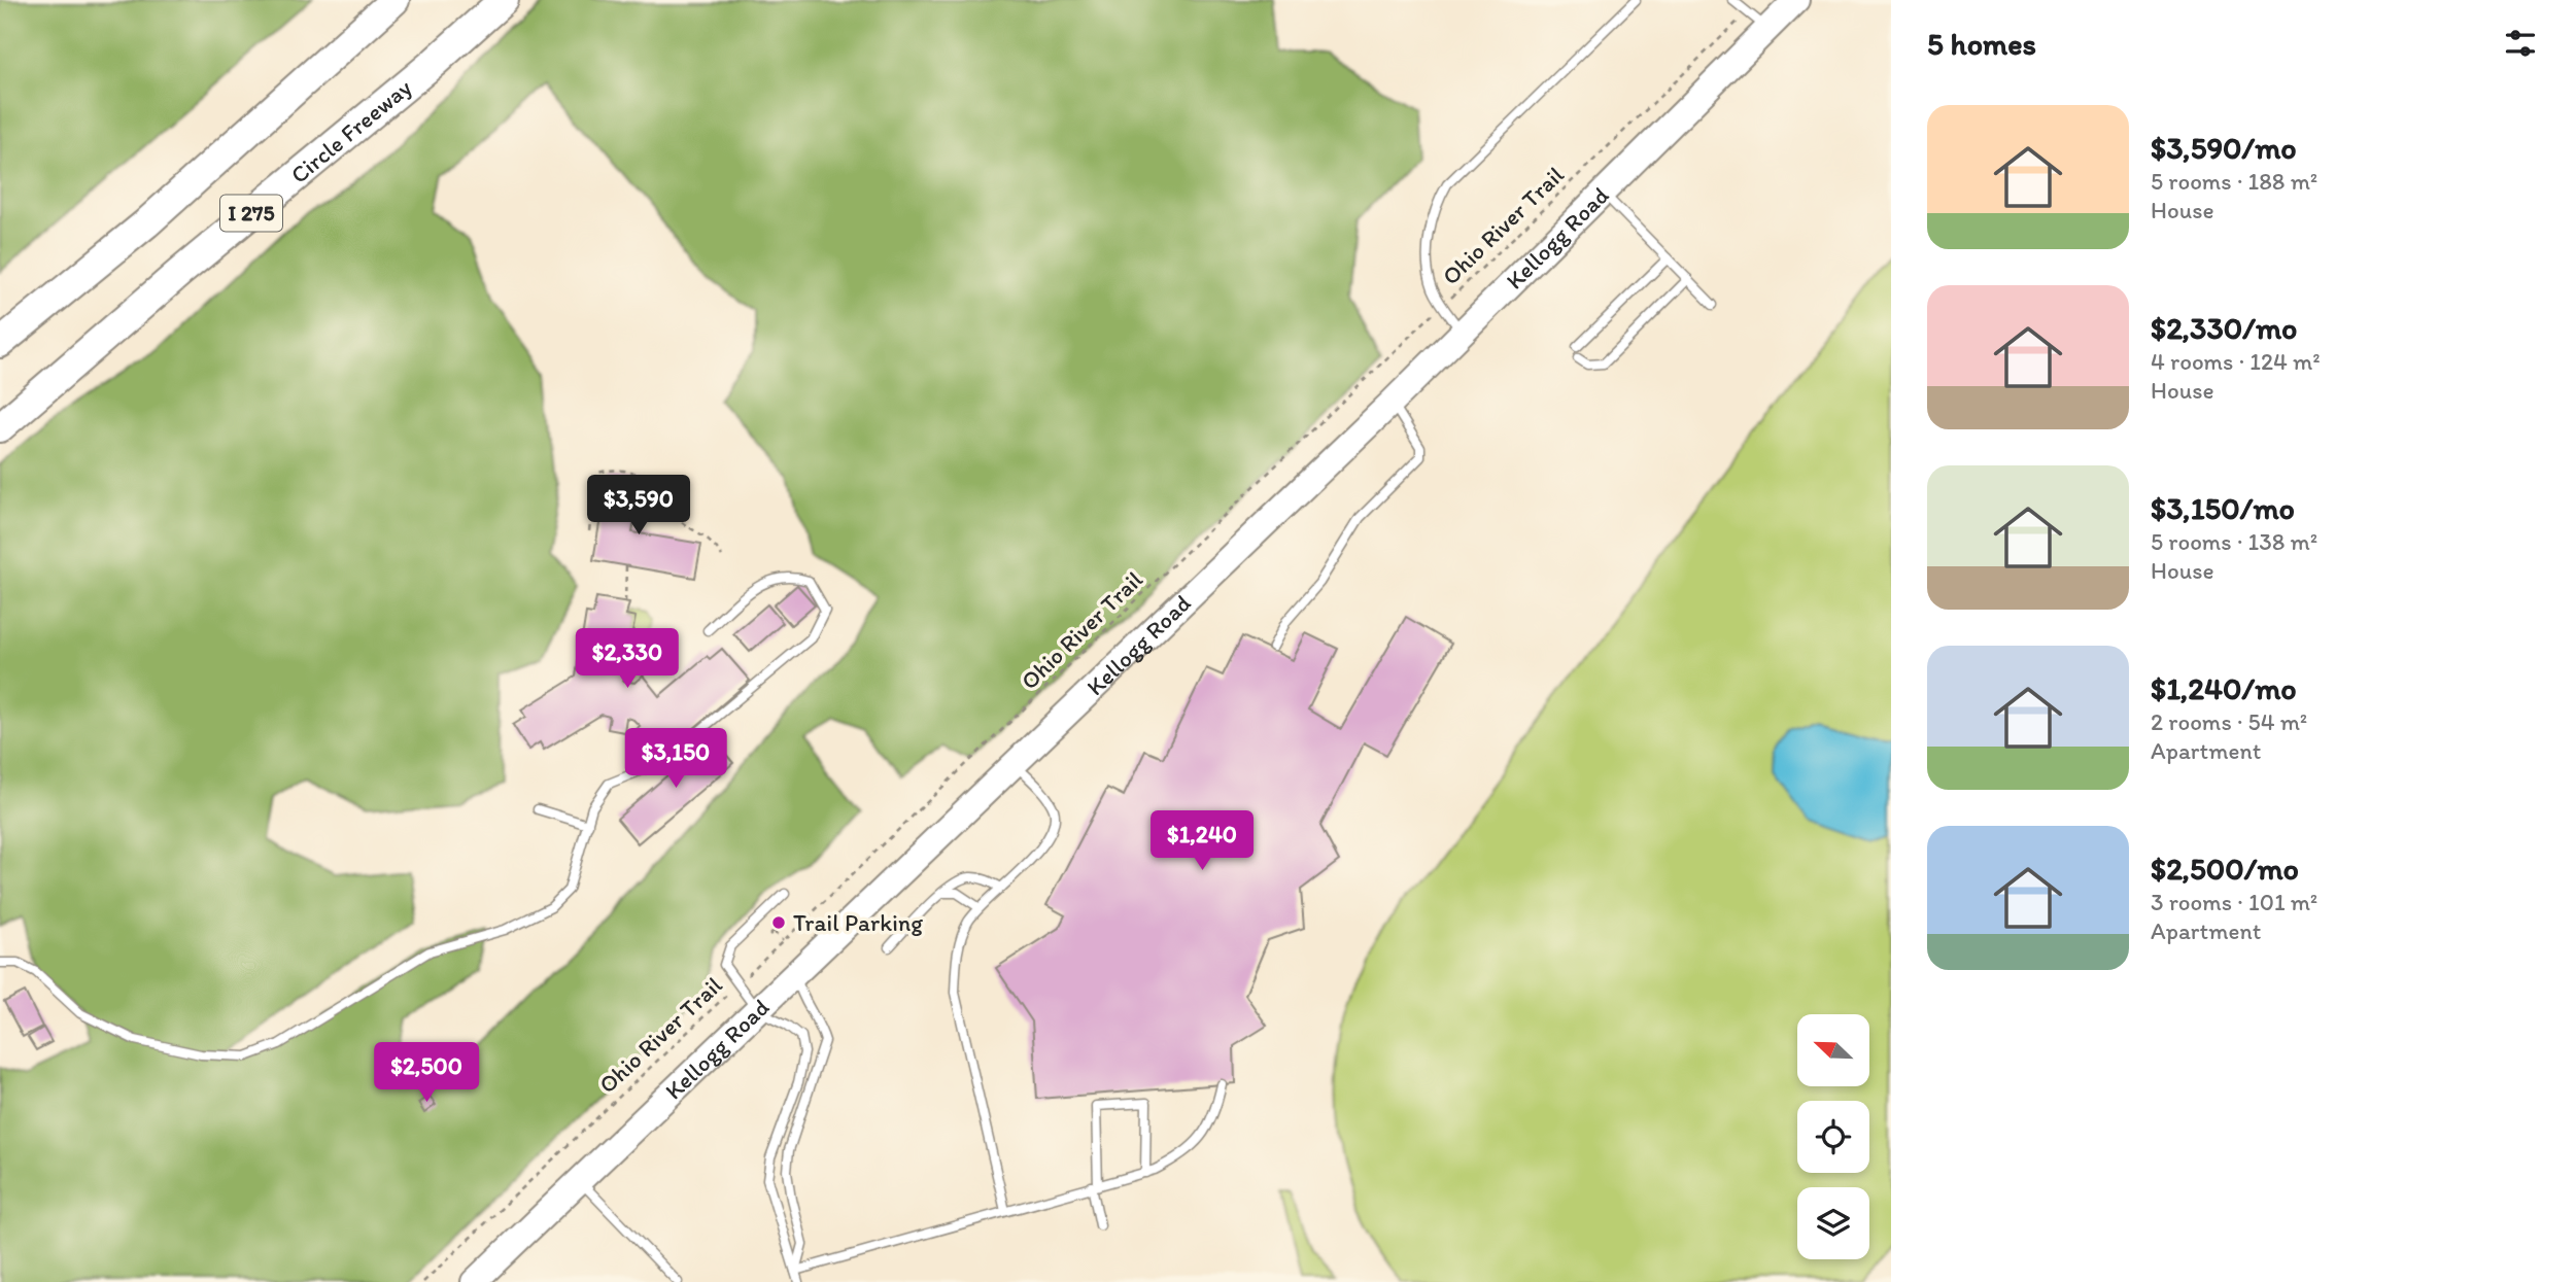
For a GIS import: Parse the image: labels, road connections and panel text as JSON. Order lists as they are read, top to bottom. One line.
{"streets":{"highway":["Circle Freeway","I 275"],"main road":["Kellogg Road"],"path":["Ohio River Trail"]},"places":["Trail Parking"],"north":"top left","page":{"heading":"5 homes","list":[{"name":"$3,590/mo","note":"5 rooms · 188 m² · House"},{"name":"$2,330/mo","note":"4 rooms · 124 m² · House"},{"name":"$3,150/mo","note":"5 rooms · 138 m² · House"},{"name":"$1,240/mo","note":"2 rooms · 54 m² · Apartment"},{"name":"$2,500/mo","note":"3 rooms · 101 m² · Apartment"}],"price":["$3,590","$2,330","$3,150","$1,240","$2,500"]}}
